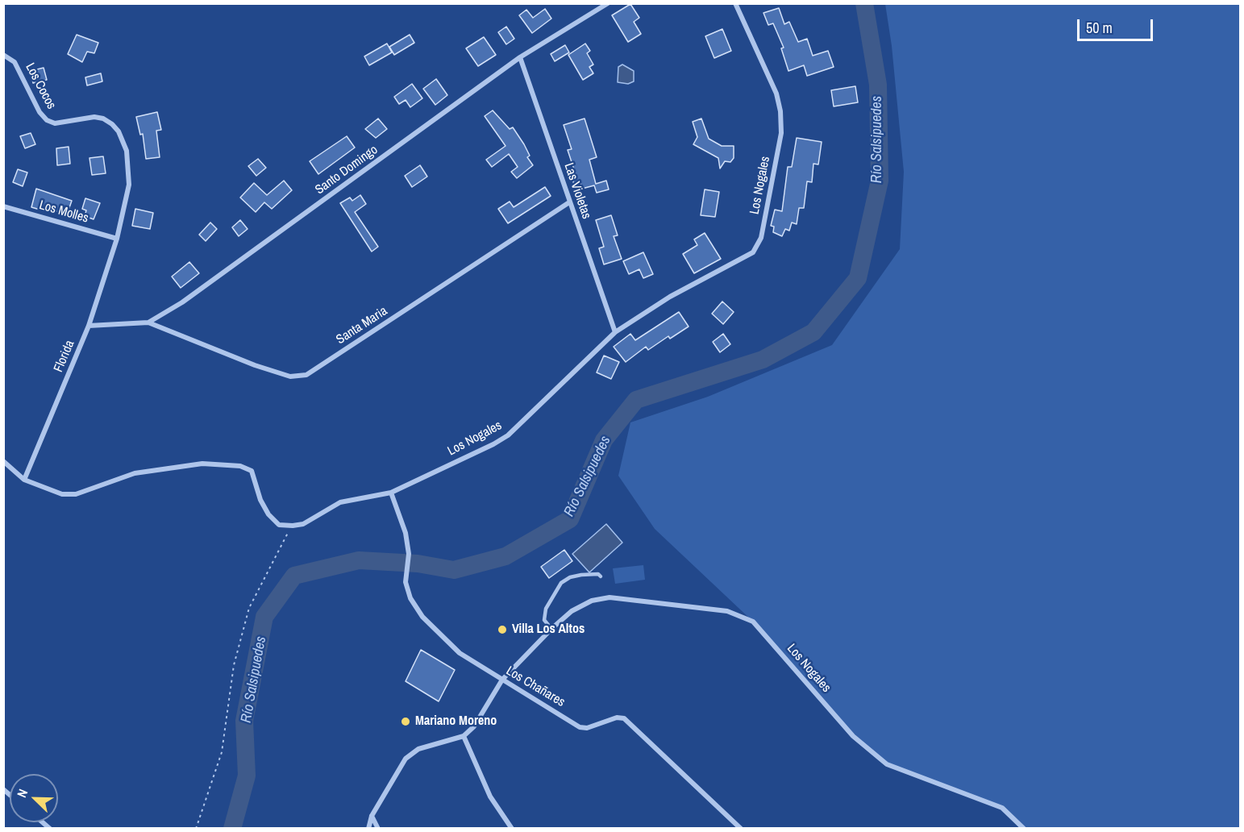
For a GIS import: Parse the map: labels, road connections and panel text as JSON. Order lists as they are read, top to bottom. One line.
{"streets":{"street":["Los Cocos","Santo Domingo","Los Nogales","Las Violetas","Los Molles","Santa Maria","Florida","Los Chañares"]},"crossings":[["Los Cocos","Los Molles"],["Los Cocos","Florida"],["Santo Domingo","Las Violetas"],["Santo Domingo","Santa Maria"],["Santo Domingo","Florida"],["Los Nogales","Las Violetas"],["Los Nogales","Los Chañares"],["Las Violetas","Santa Maria"],["Los Molles","Florida"]],"water":["Río Salsipuedes"],"places":["Villa Los Altos","Mariano Moreno"],"scale_bar":"50 m","north":"top left"}
